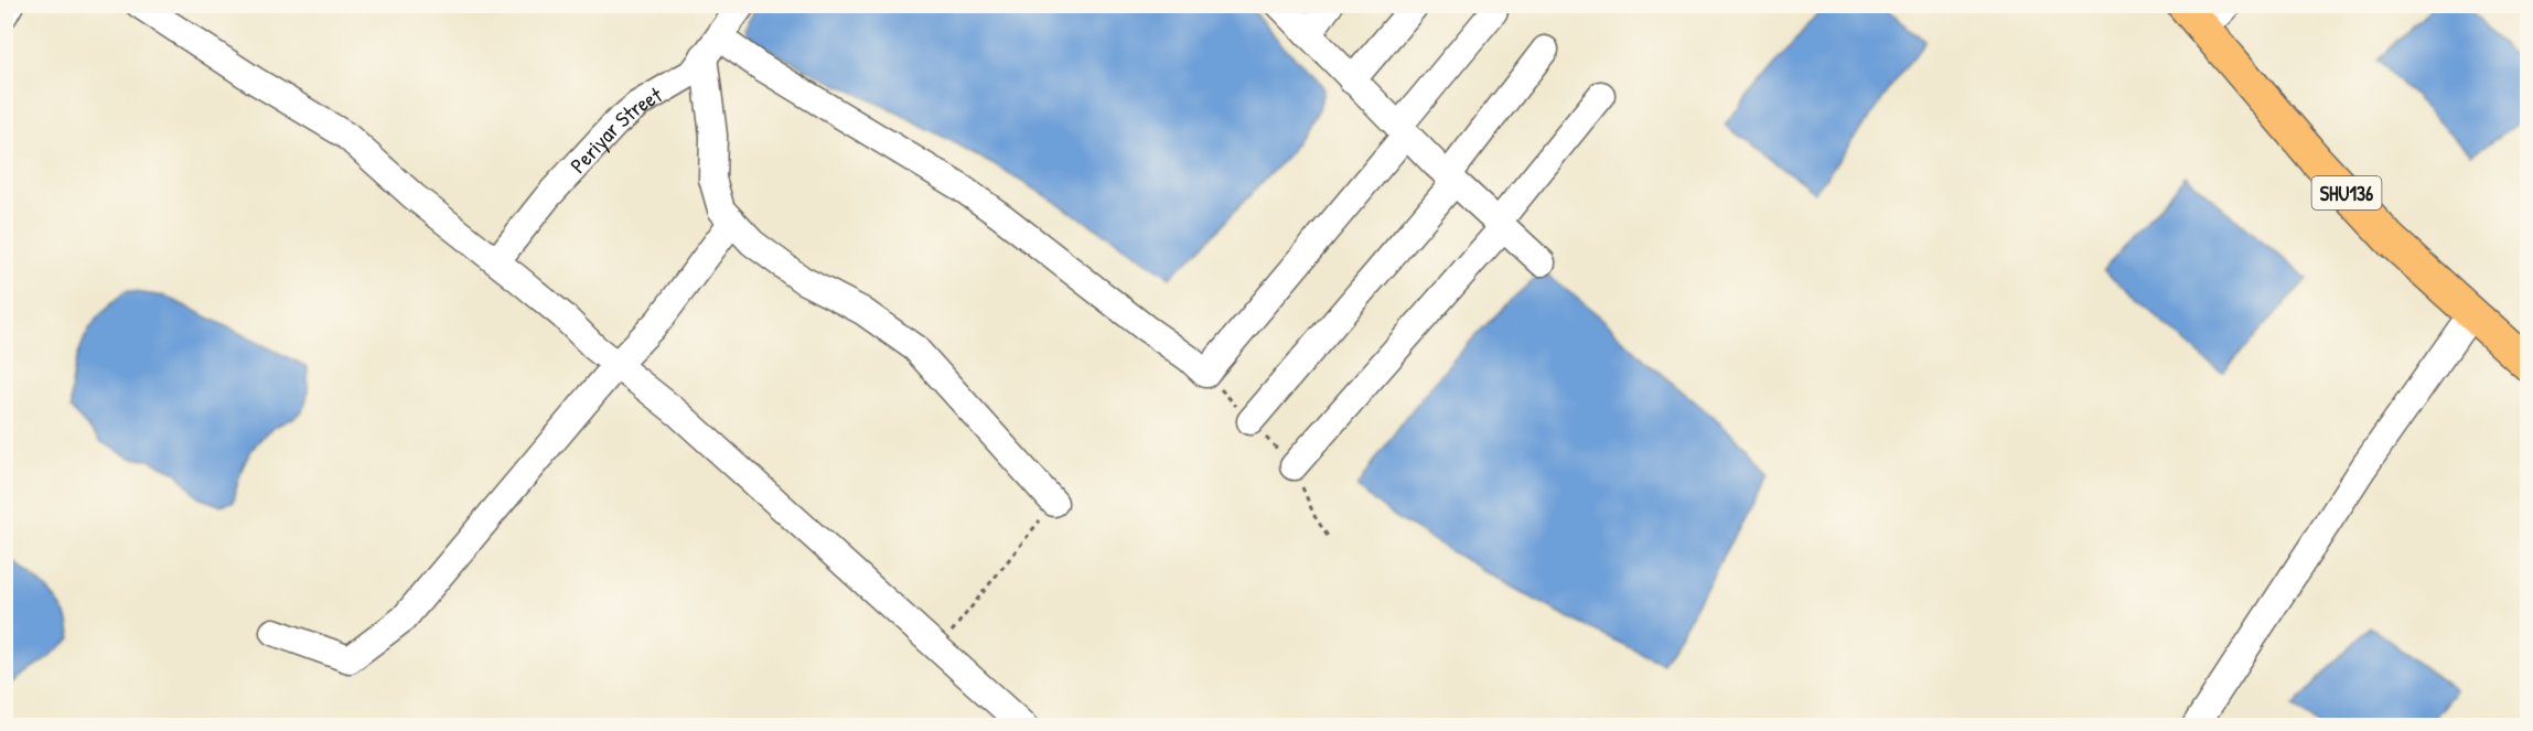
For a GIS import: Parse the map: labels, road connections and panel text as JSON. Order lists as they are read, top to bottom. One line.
{"streets":{"main road":["SHU136"],"street":["Periyar Street"]}}
